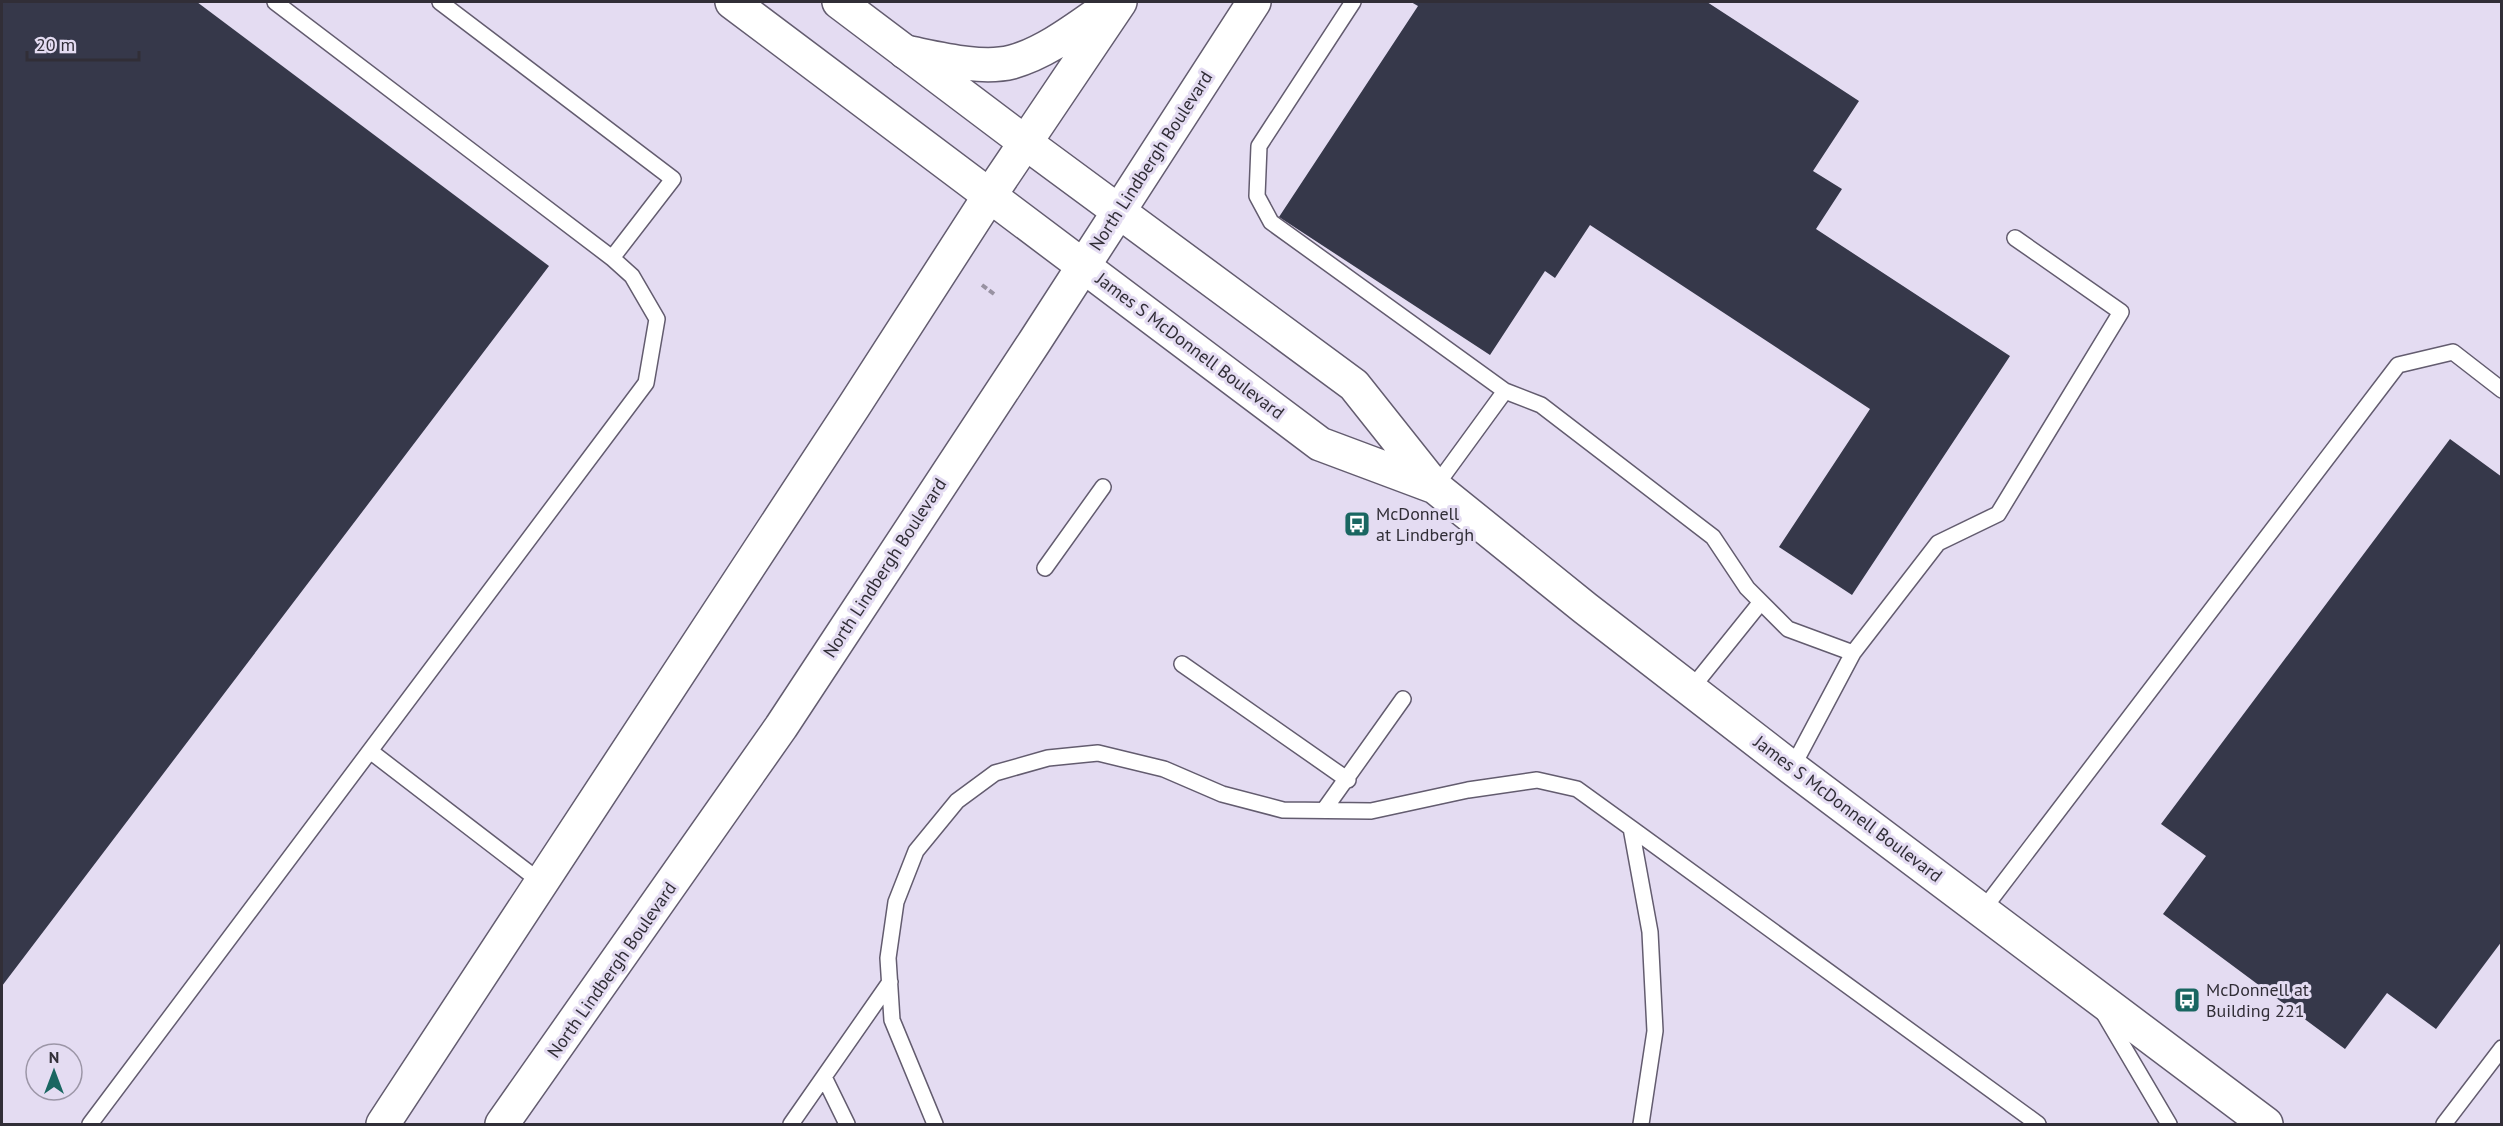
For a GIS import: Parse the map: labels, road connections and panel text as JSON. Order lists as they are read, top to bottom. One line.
{"streets":{"main road":["North Lindbergh Boulevard","James S McDonnell Boulevard"]},"crossings":[["North Lindbergh Boulevard","James S McDonnell Boulevard"]],"places":{"bus stop":["McDonnell at Lindbergh","McDonnell at Building 221"]},"scale_bar":"20 m","north":"top"}
